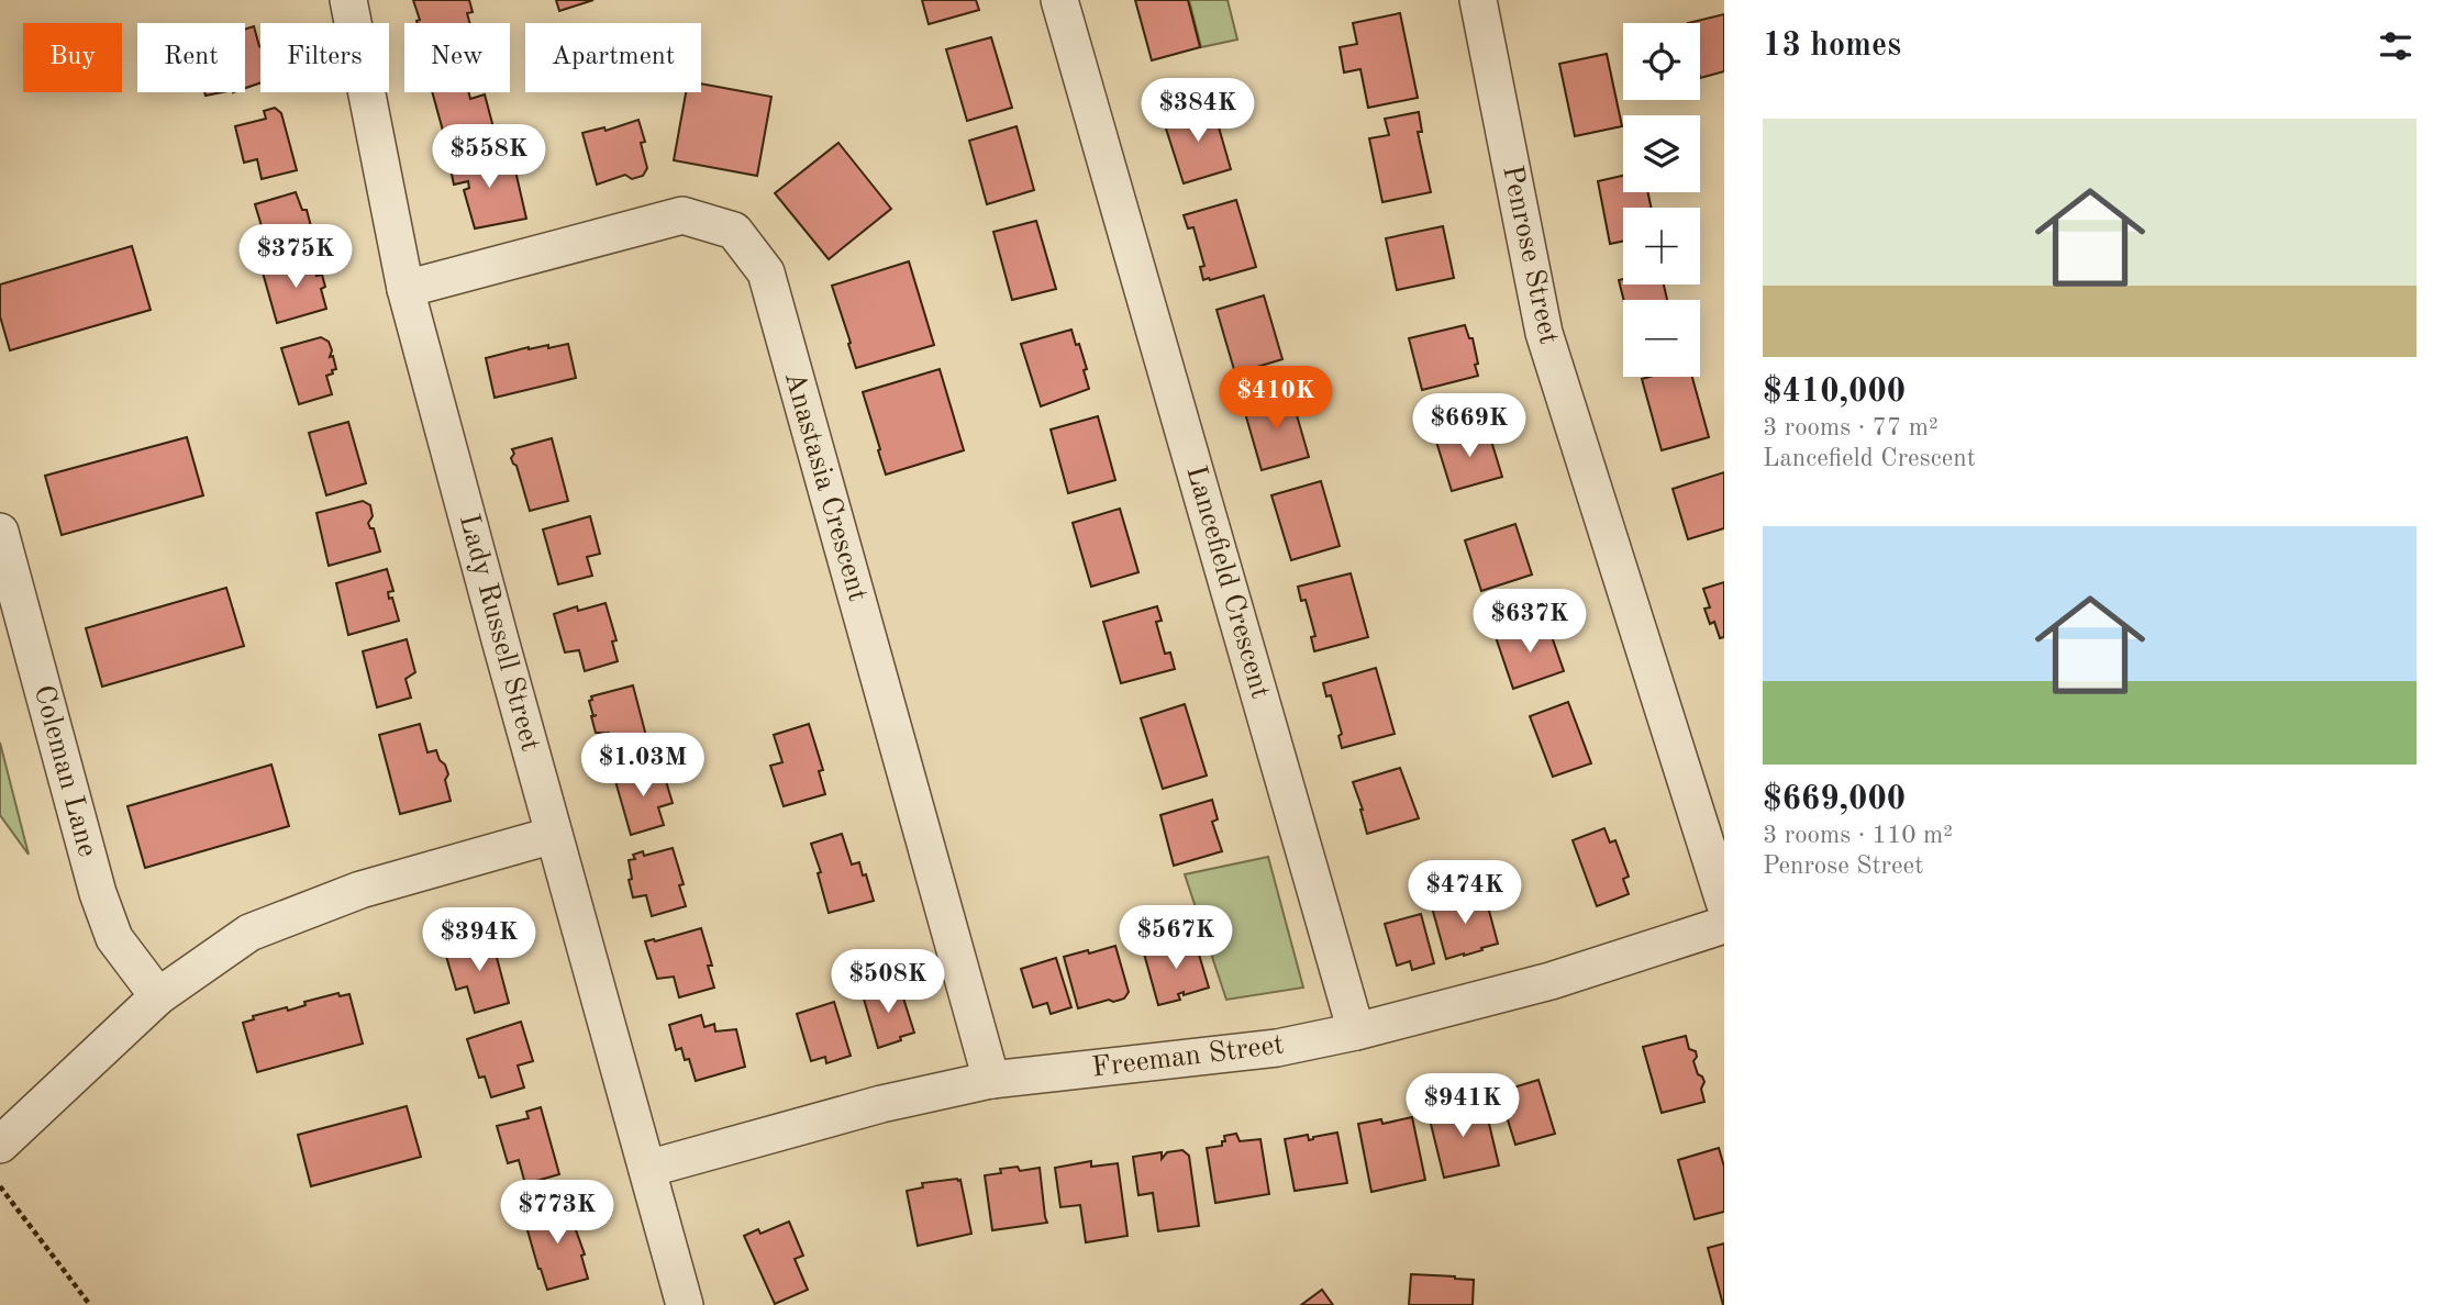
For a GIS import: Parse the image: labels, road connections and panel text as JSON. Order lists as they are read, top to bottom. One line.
{"streets":{"street":["Penrose Street","Anastasia Crescent","Lancefield Crescent","Lady Russell Street","Coleman Lane","Freeman Street"]},"crossings":[["Anastasia Crescent","Lady Russell Street"],["Anastasia Crescent","Freeman Street"],["Lancefield Crescent","Freeman Street"],["Lady Russell Street","Freeman Street"]],"page":{"heading":"13 homes","map_buttons":["+","−"],"chip":["Buy","Rent","Filters","New","Apartment"],"price":["$384K","$558K","$375K","$410K","$669K","$637K","$1.03M","$474K","$567K","$394K","$508K","$941K","$773K"],"list":[{"name":"$410,000","note":"3 rooms · 77 m² · Lancefield Crescent"},{"name":"$669,000","note":"3 rooms · 110 m² · Penrose Street"}]}}
